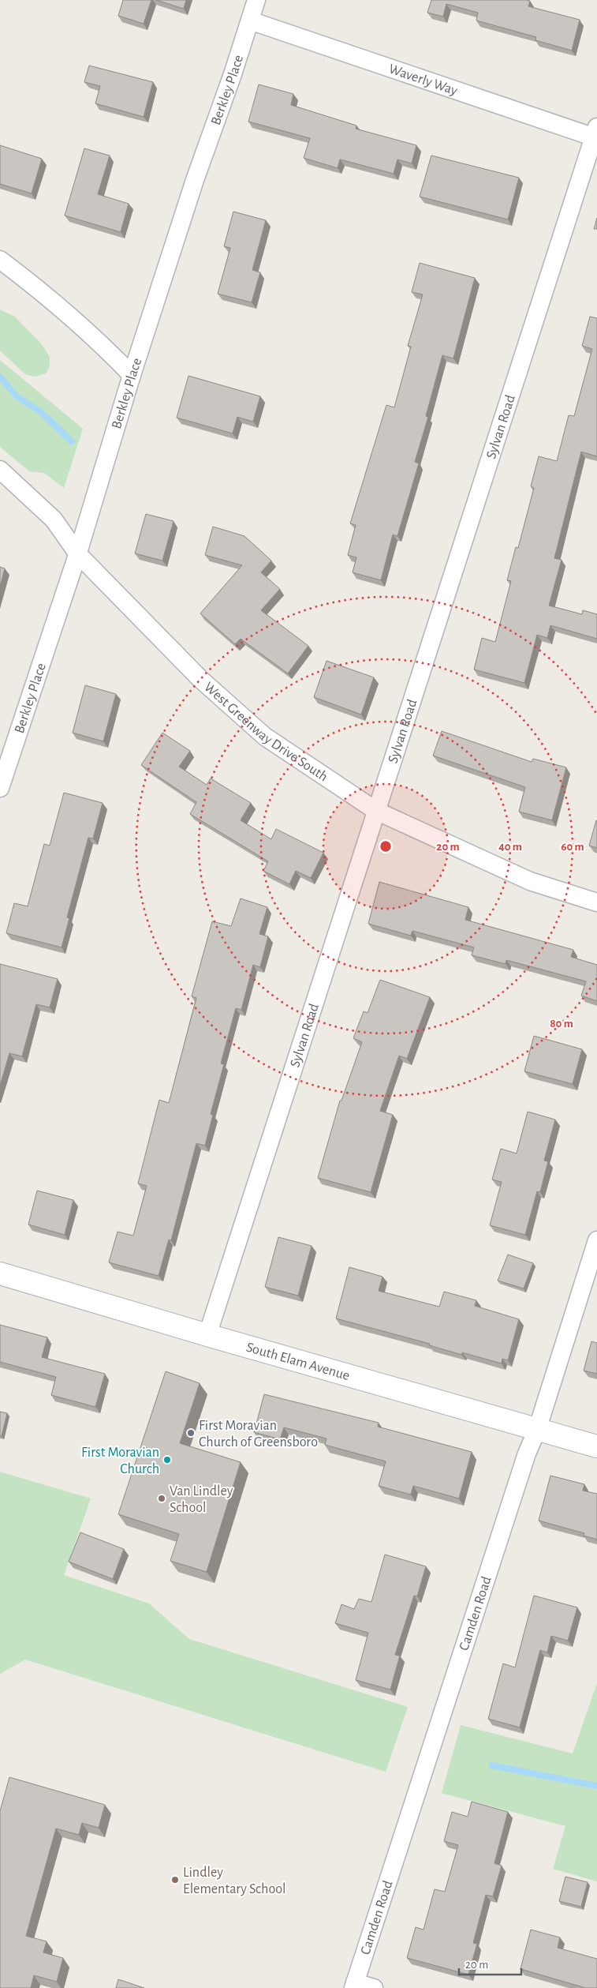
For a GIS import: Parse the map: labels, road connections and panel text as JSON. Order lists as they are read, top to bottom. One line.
{"streets":{"street":["Waverly Way","Berkley Place","Sylvan Road","West Greenway Drive South","South Elam Avenue","Camden Road"]},"crossings":[["Waverly Way","Berkley Place"],["Waverly Way","Sylvan Road"],["Berkley Place","West Greenway Drive South"],["Sylvan Road","West Greenway Drive South"],["Sylvan Road","South Elam Avenue"],["South Elam Avenue","Camden Road"]],"places":["First Moravian Church of Greensboro","First Moravian Church","Van Lindley School","Lindley Elementary School"],"scale_bar":"20 m","rings":["20 m","40 m","60 m","80 m"]}
